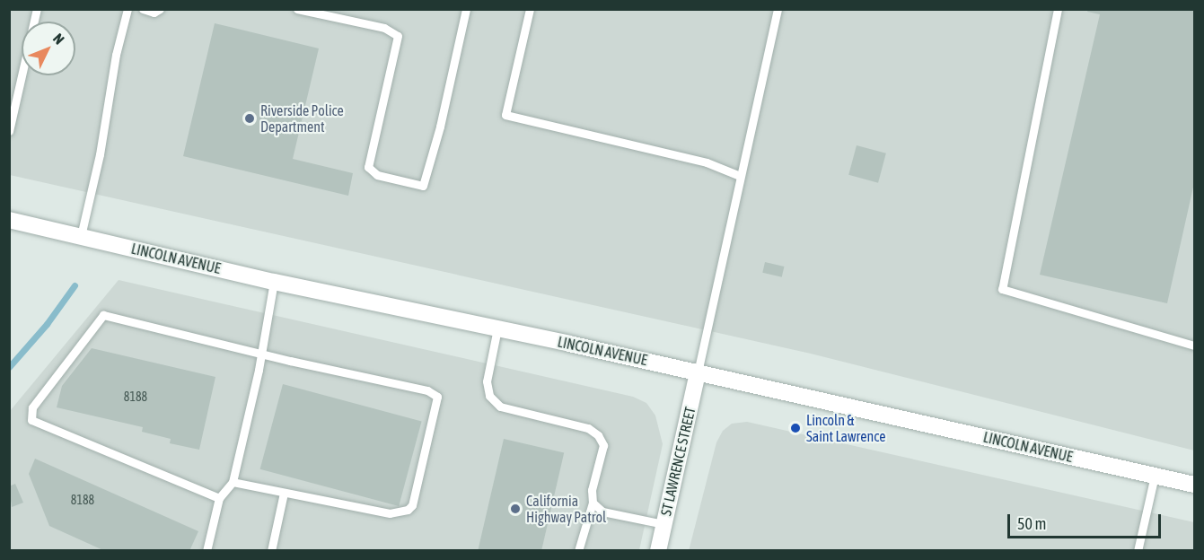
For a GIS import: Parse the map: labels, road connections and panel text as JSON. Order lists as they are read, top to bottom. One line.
{"streets":{"street":["LINCOLN AVENUE","ST LAWRENCE STREET"]},"crossings":[["LINCOLN AVENUE","ST LAWRENCE STREET"]],"places":["Riverside Police Department","Lincoln & Saint Lawrence","California Highway Patrol"],"house_numbers":["8188","8188"],"scale_bar":"50 m","north":"top right"}
